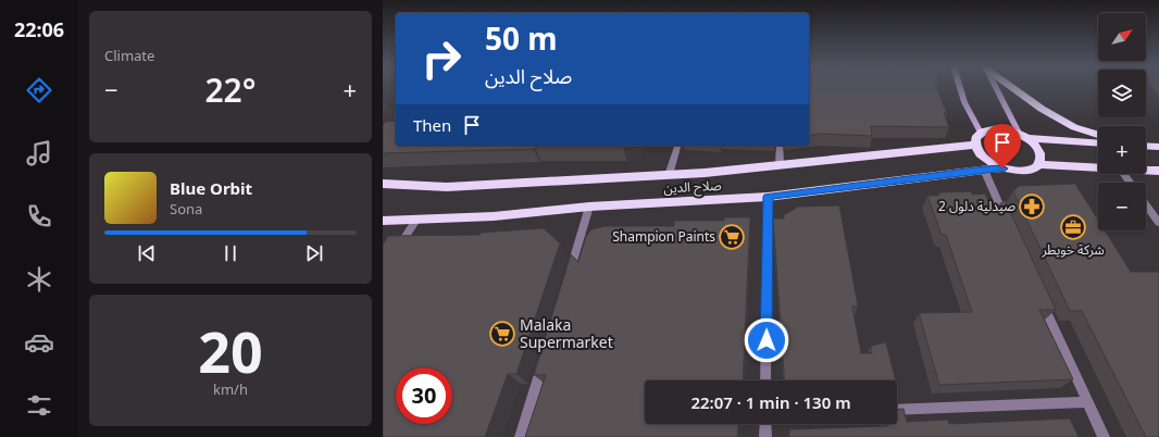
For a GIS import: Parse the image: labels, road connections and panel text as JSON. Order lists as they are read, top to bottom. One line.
{"streets":{"highway":["صلاح الدين"]},"places":{"pharmacy":["صيدلية دلول 2"],"office":["شركة خويطر"],"supermarket":["Shampion Paints","Malaka Supermarket"]},"north":"top right","page":{"tabs":"22:06","tile":["Climate",["20","km/h"]],"map_buttons":["+","−"],"turn":["50 m","صلاح الدين"],"heat":["−","22°","+"],"then":"Then","song":["Blue Orbit","Sona"],"limit":"30","trip":"22:07 · 1 min · 130 m"}}
